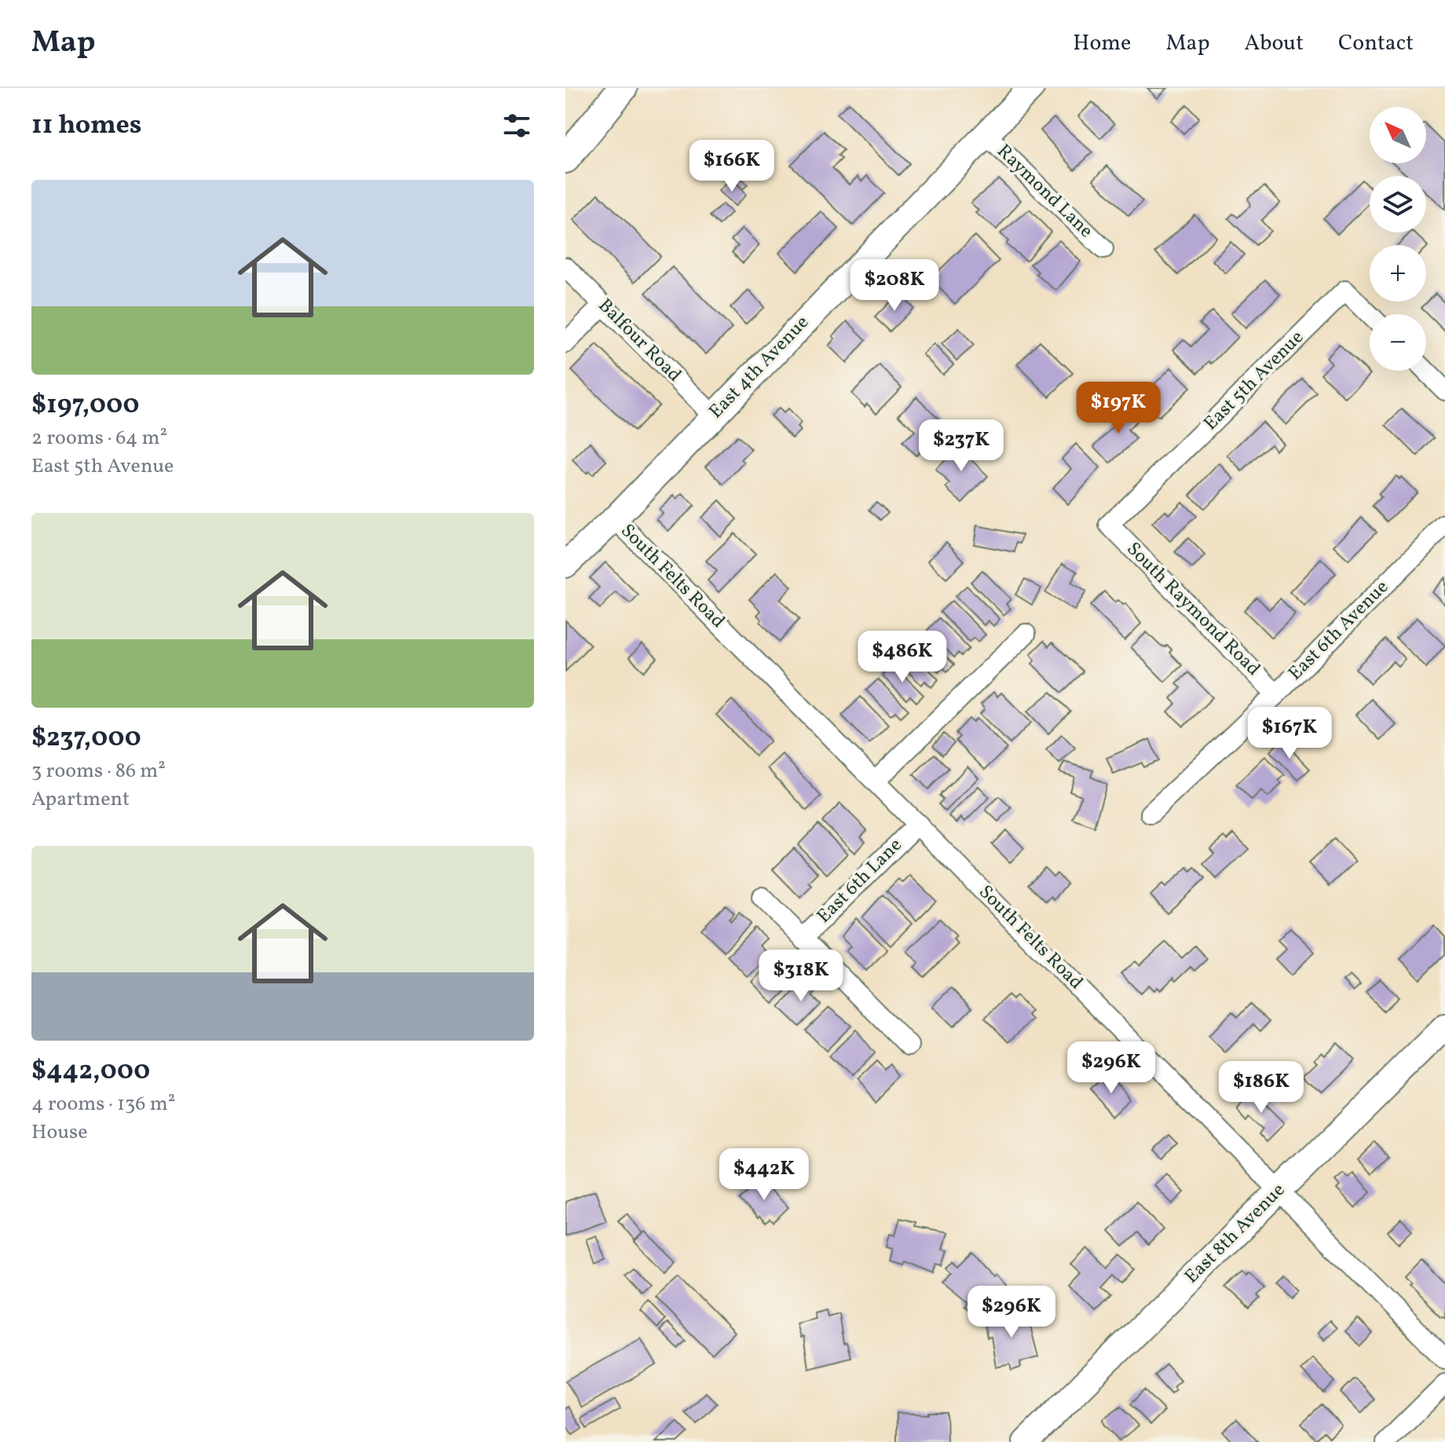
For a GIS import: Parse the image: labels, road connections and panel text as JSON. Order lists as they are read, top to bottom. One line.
{"streets":{"street":["Raymond Lane","Balfour Road","East 4th Avenue","East 5th Avenue","South Felts Road","South Raymond Road","East 6th Avenue","East 6th Lane","East 8th Avenue"]},"crossings":[["Raymond Lane","East 4th Avenue"],["Balfour Road","East 4th Avenue"],["East 4th Avenue","South Felts Road"],["East 5th Avenue","South Raymond Road"],["South Felts Road","East 6th Lane"],["South Felts Road","East 8th Avenue"],["South Raymond Road","East 6th Avenue"]],"north":"top left","page":{"header":"Map","nav":["Home","Map","About","Contact"],"heading":"11 homes","map_buttons":["+","−"],"price":["$166K","$208K","$197K","$237K","$486K","$167K","$318K","$296K","$186K","$442K","$296K"],"list":[{"name":"$197,000","note":"2 rooms · 64 m² · East 5th Avenue"},{"name":"$237,000","note":"3 rooms · 86 m² · Apartment"},{"name":"$442,000","note":"4 rooms · 136 m² · House"}]}}
